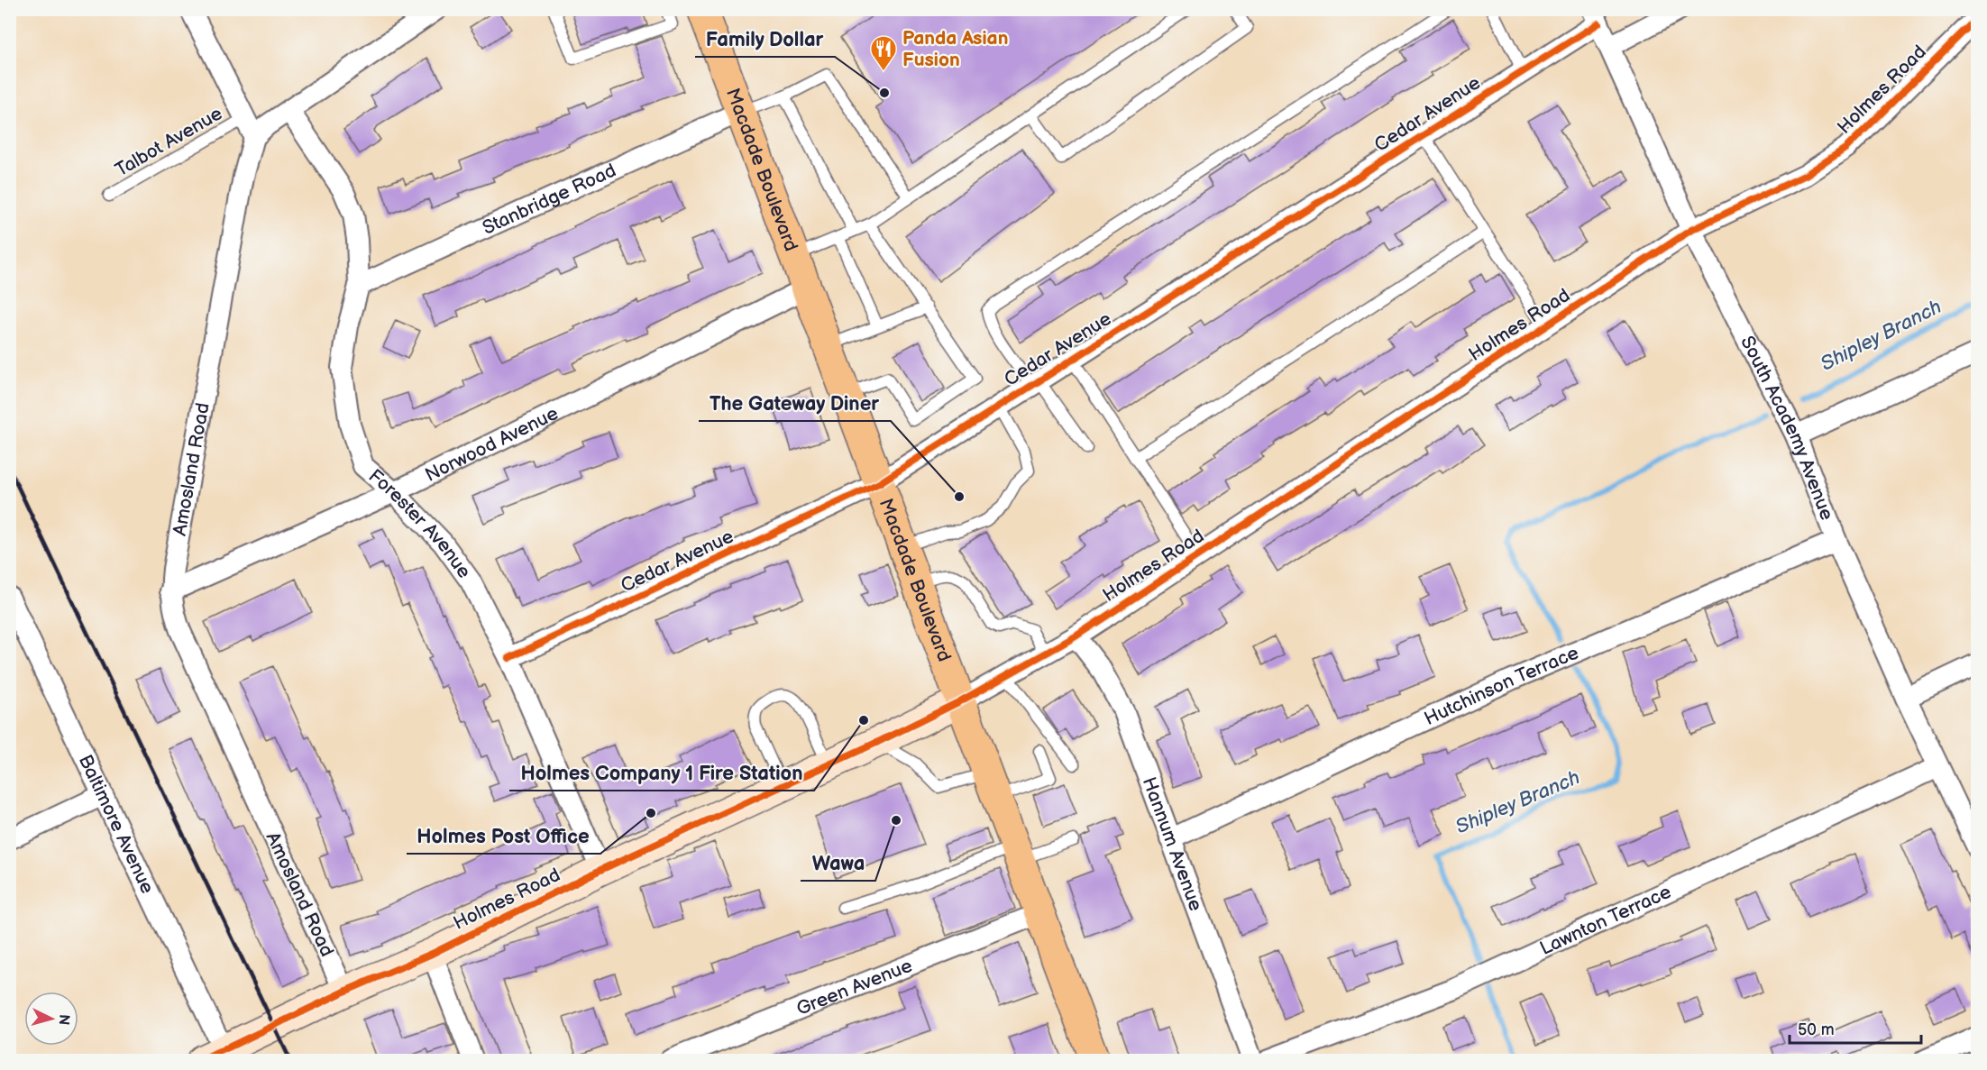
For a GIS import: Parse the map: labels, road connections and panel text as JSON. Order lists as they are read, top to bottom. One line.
{"streets":{"main road":["Macdade Boulevard"],"street":["Holmes Road","Cedar Avenue","Stanbridge Road","South Academy Avenue","Norwood Avenue","Amosland Road","Forester Avenue","Hutchinson Terrace","Baltimore Avenue","Hannum Avenue","Lawnton Terrace","Green Avenue"],"lane":["Talbot Avenue"]},"crossings":[["Holmes Road","Macdade Boulevard"],["Holmes Road","South Academy Avenue"],["Holmes Road","Amosland Road"],["Holmes Road","Forester Avenue"],["Holmes Road","Baltimore Avenue"],["Holmes Road","Hannum Avenue"],["Cedar Avenue","Macdade Boulevard"],["Cedar Avenue","South Academy Avenue"],["Cedar Avenue","Forester Avenue"],["Macdade Boulevard","Stanbridge Road"],["Macdade Boulevard","Norwood Avenue"],["Macdade Boulevard","Green Avenue"],["Stanbridge Road","Forester Avenue"],["South Academy Avenue","Hutchinson Terrace"],["South Academy Avenue","Lawnton Terrace"],["Norwood Avenue","Amosland Road"],["Norwood Avenue","Forester Avenue"],["Hutchinson Terrace","Hannum Avenue"]],"water":["Shipley Branch"],"places":{"restaurant":["Panda Asian Fusion"],"other":["Family Dollar","The Gateway Diner","Holmes Company 1 Fire Station","Holmes Post Office","Wawa"]},"scale_bar":"50 m","north":"right"}
